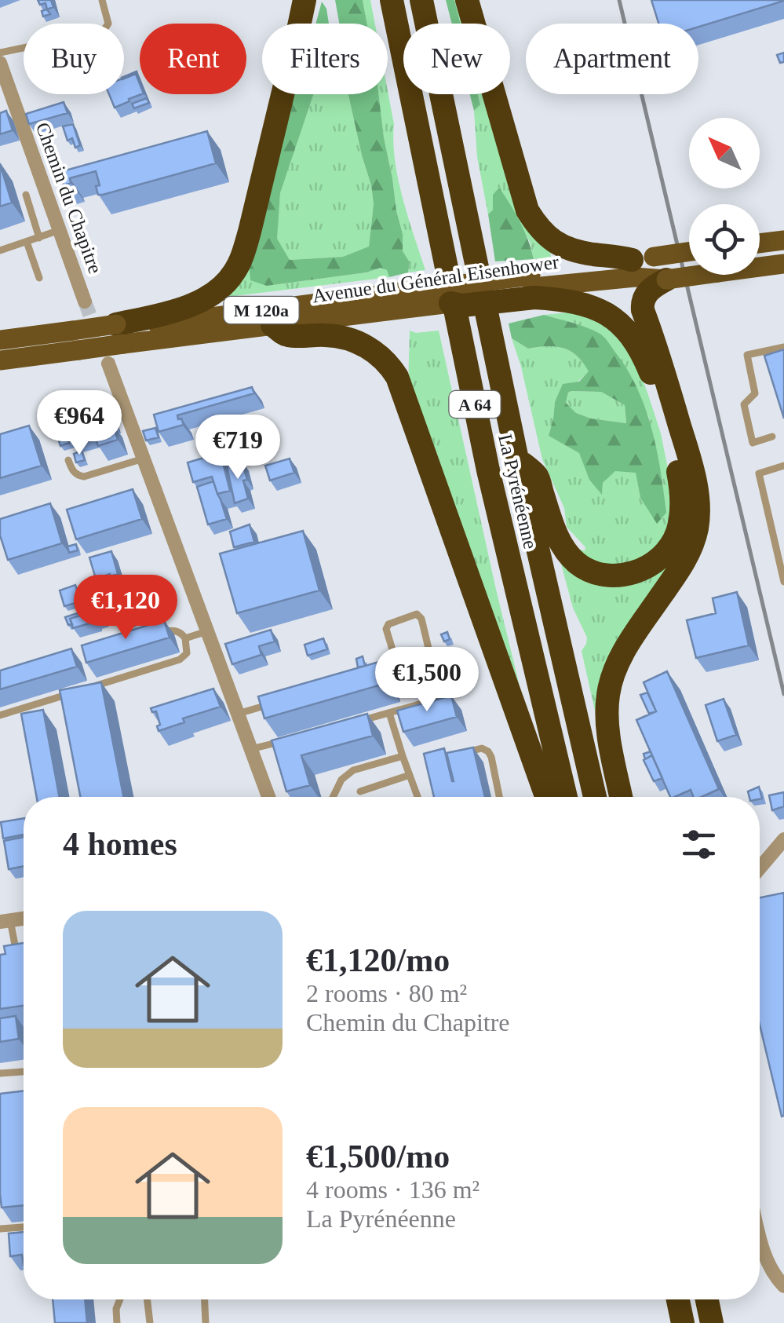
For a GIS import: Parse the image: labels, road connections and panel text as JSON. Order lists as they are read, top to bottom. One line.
{"streets":{"highway":["A 64","La Pyrénéenne"],"main road":["Avenue du Général Eisenhower","M 120a"],"street":["Chemin du Chapitre"]},"north":"top left","page":{"chip":["Buy","Rent","Filters","New","Apartment"],"price":["€964","€719","€1,120","€1,500"],"heading":"4 homes","list":[{"name":"€1,120/mo","note":"2 rooms · 80 m² · Chemin du Chapitre"},{"name":"€1,500/mo","note":"4 rooms · 136 m² · La Pyrénéenne"}]}}
